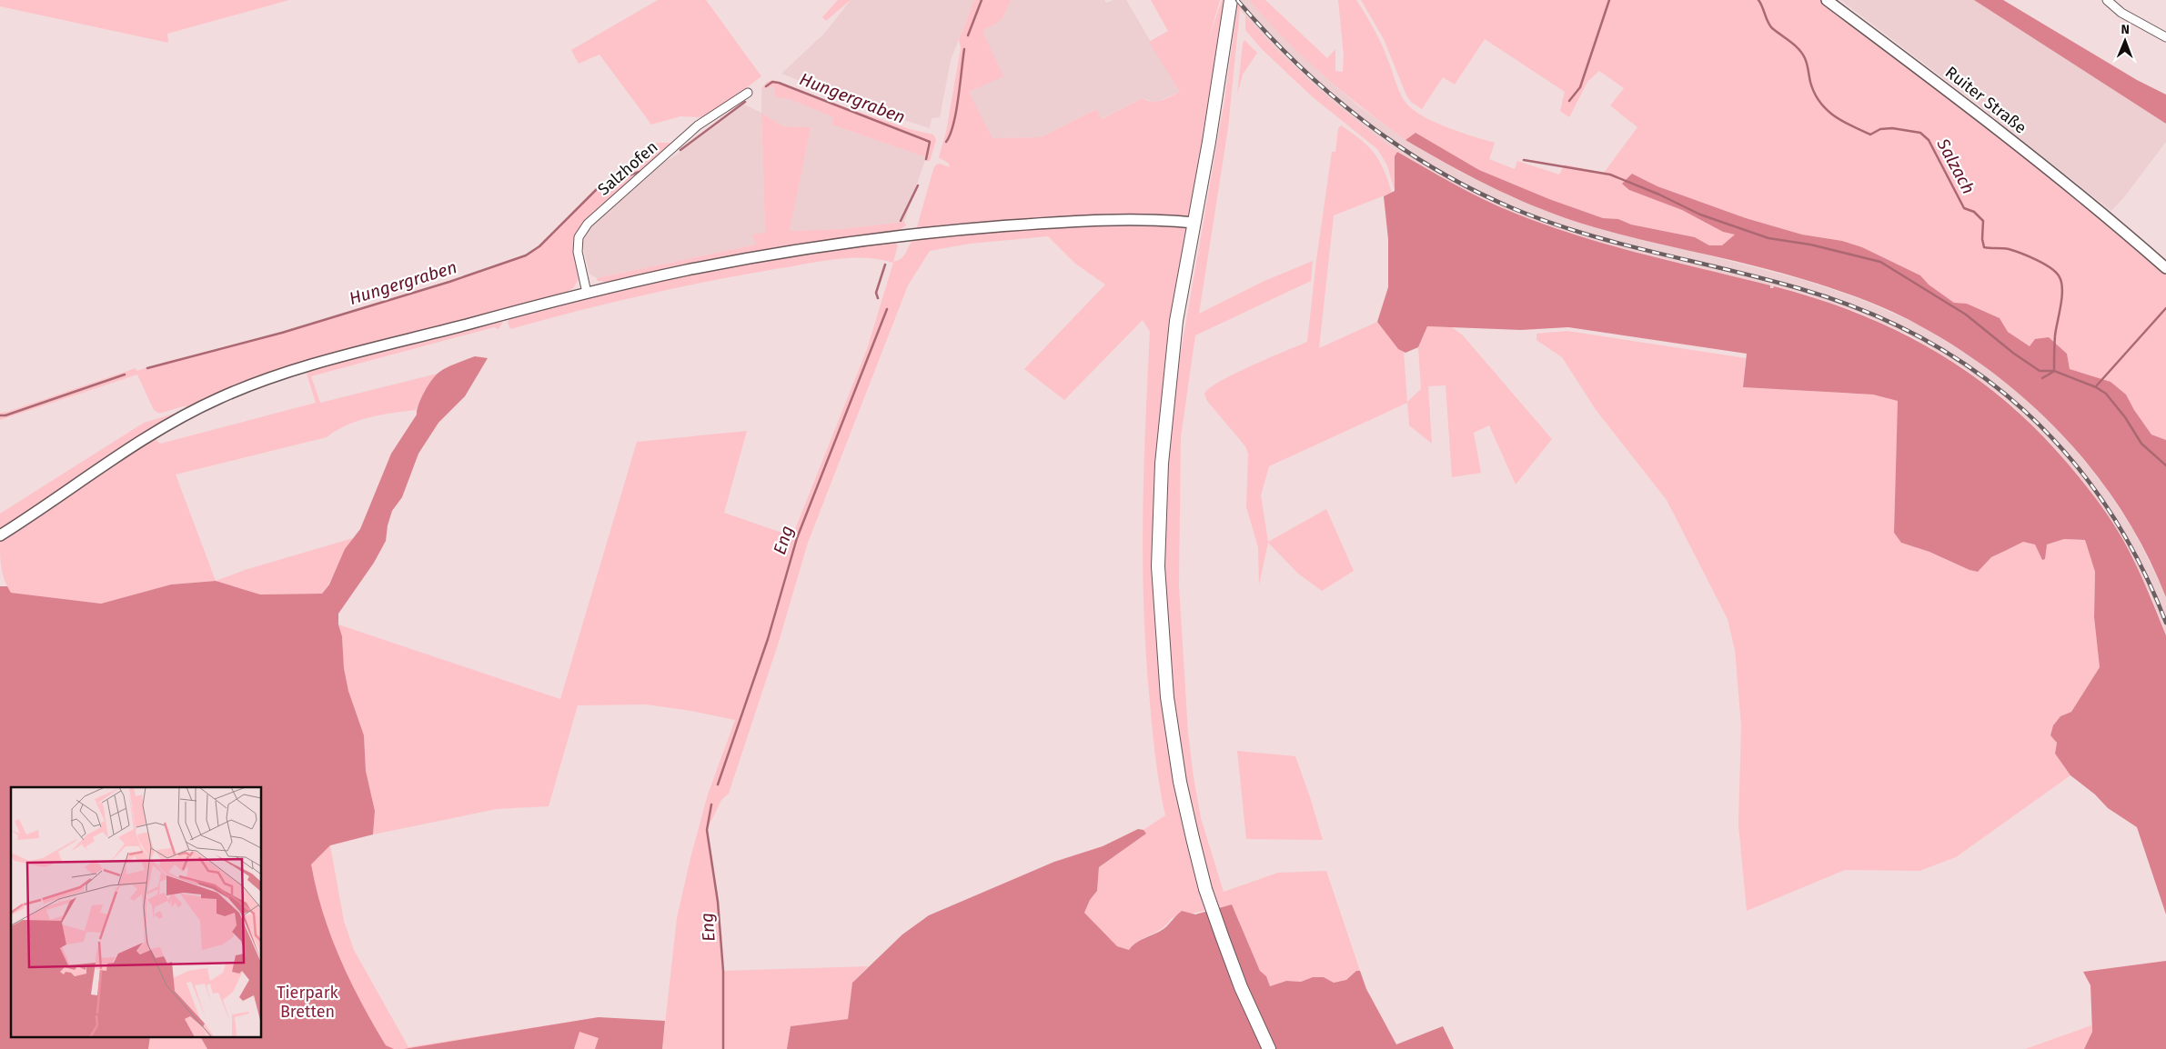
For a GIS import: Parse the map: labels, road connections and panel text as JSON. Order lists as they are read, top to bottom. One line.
{"streets":{"street":["Ruiter Straße","Salzhofen"]},"water":["Hungergraben","Salzach","Eng"],"parks":["Tierpark Bretten"],"north":"top"}
